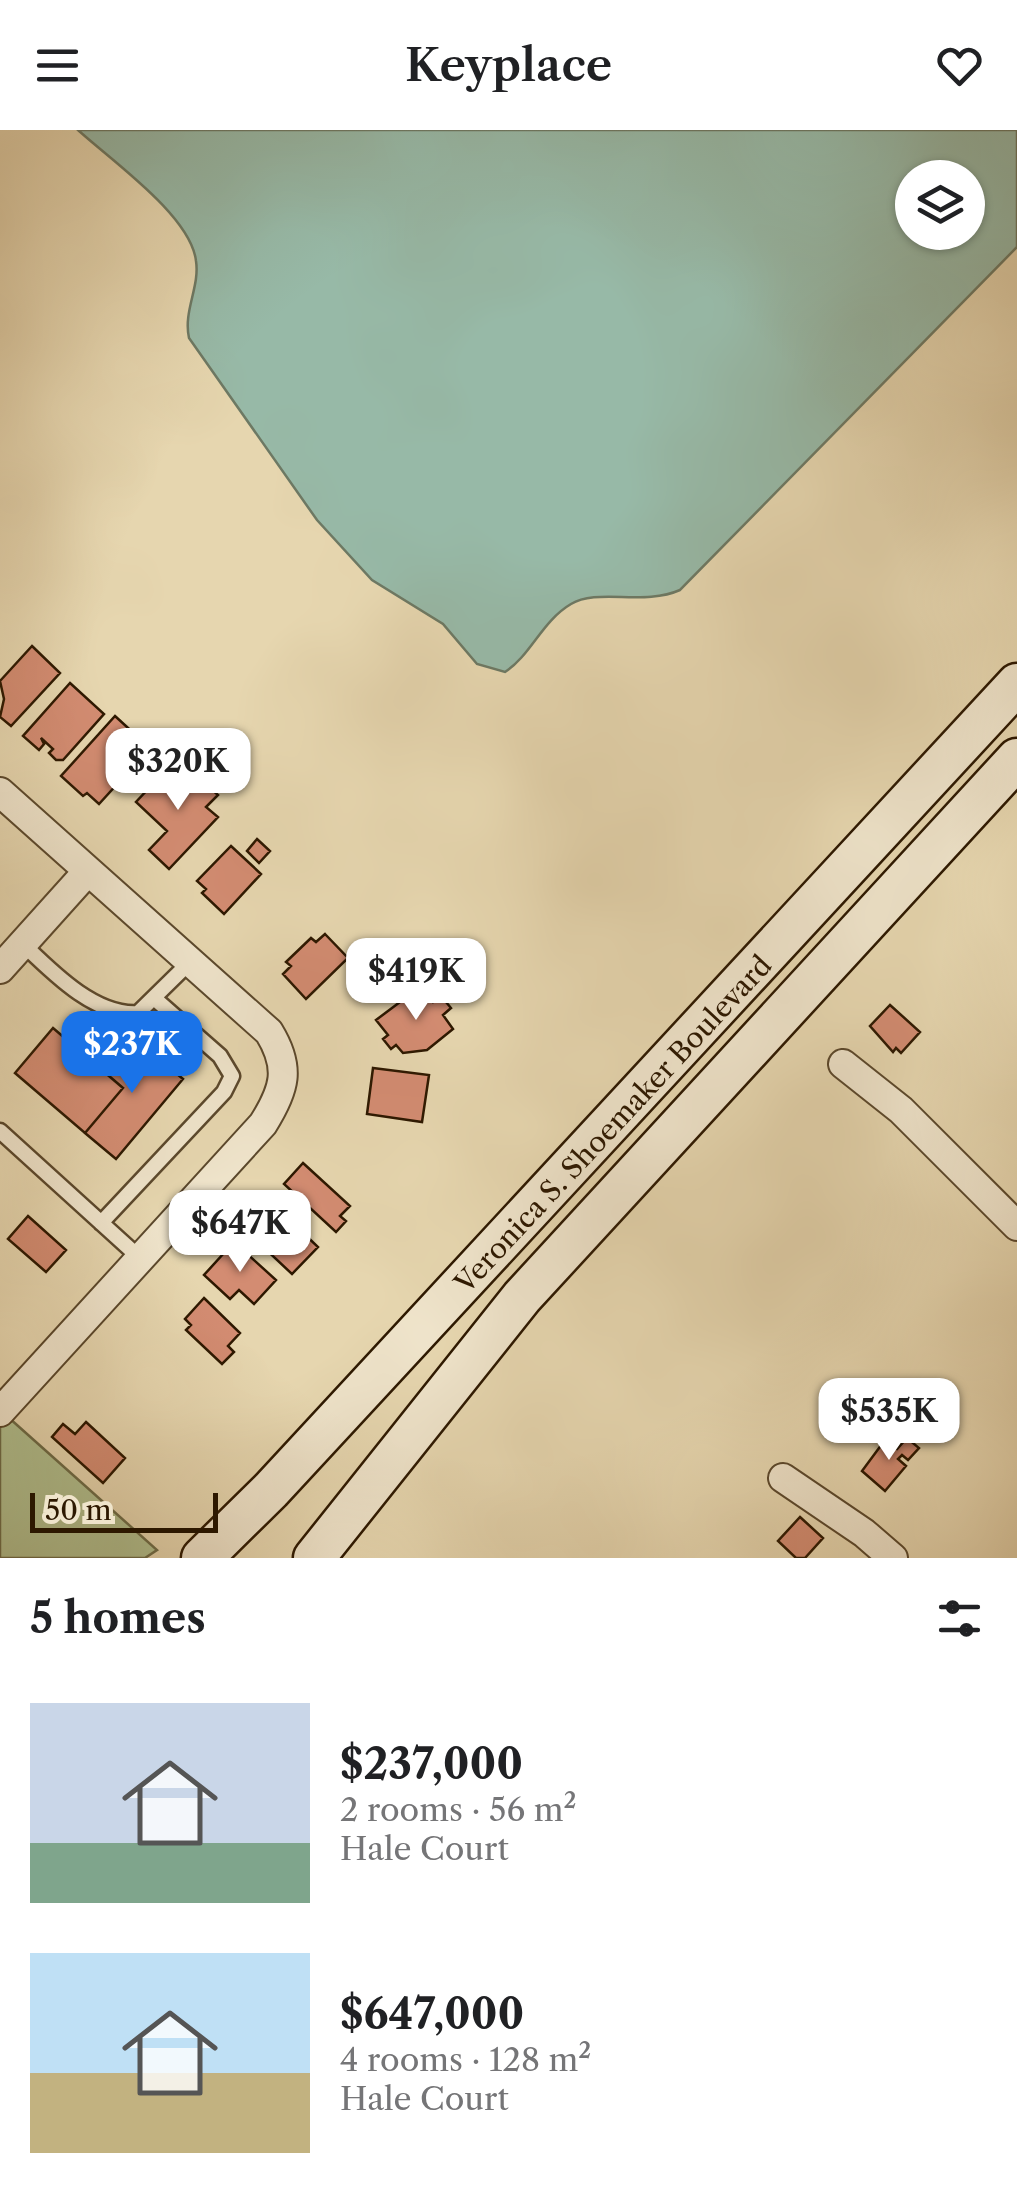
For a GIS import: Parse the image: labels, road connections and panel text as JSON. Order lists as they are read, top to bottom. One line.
{"streets":{"street":["Veronica S. Shoemaker Boulevard"]},"scale_bar":"50 m","page":{"header":"Keyplace","price":["$320K","$419K","$237K","$647K","$535K"],"scale":"50 m","heading":"5 homes","list":[{"name":"$237,000","note":"2 rooms · 56 m² · Hale Court"},{"name":"$647,000","note":"4 rooms · 128 m² · Hale Court"}]}}
